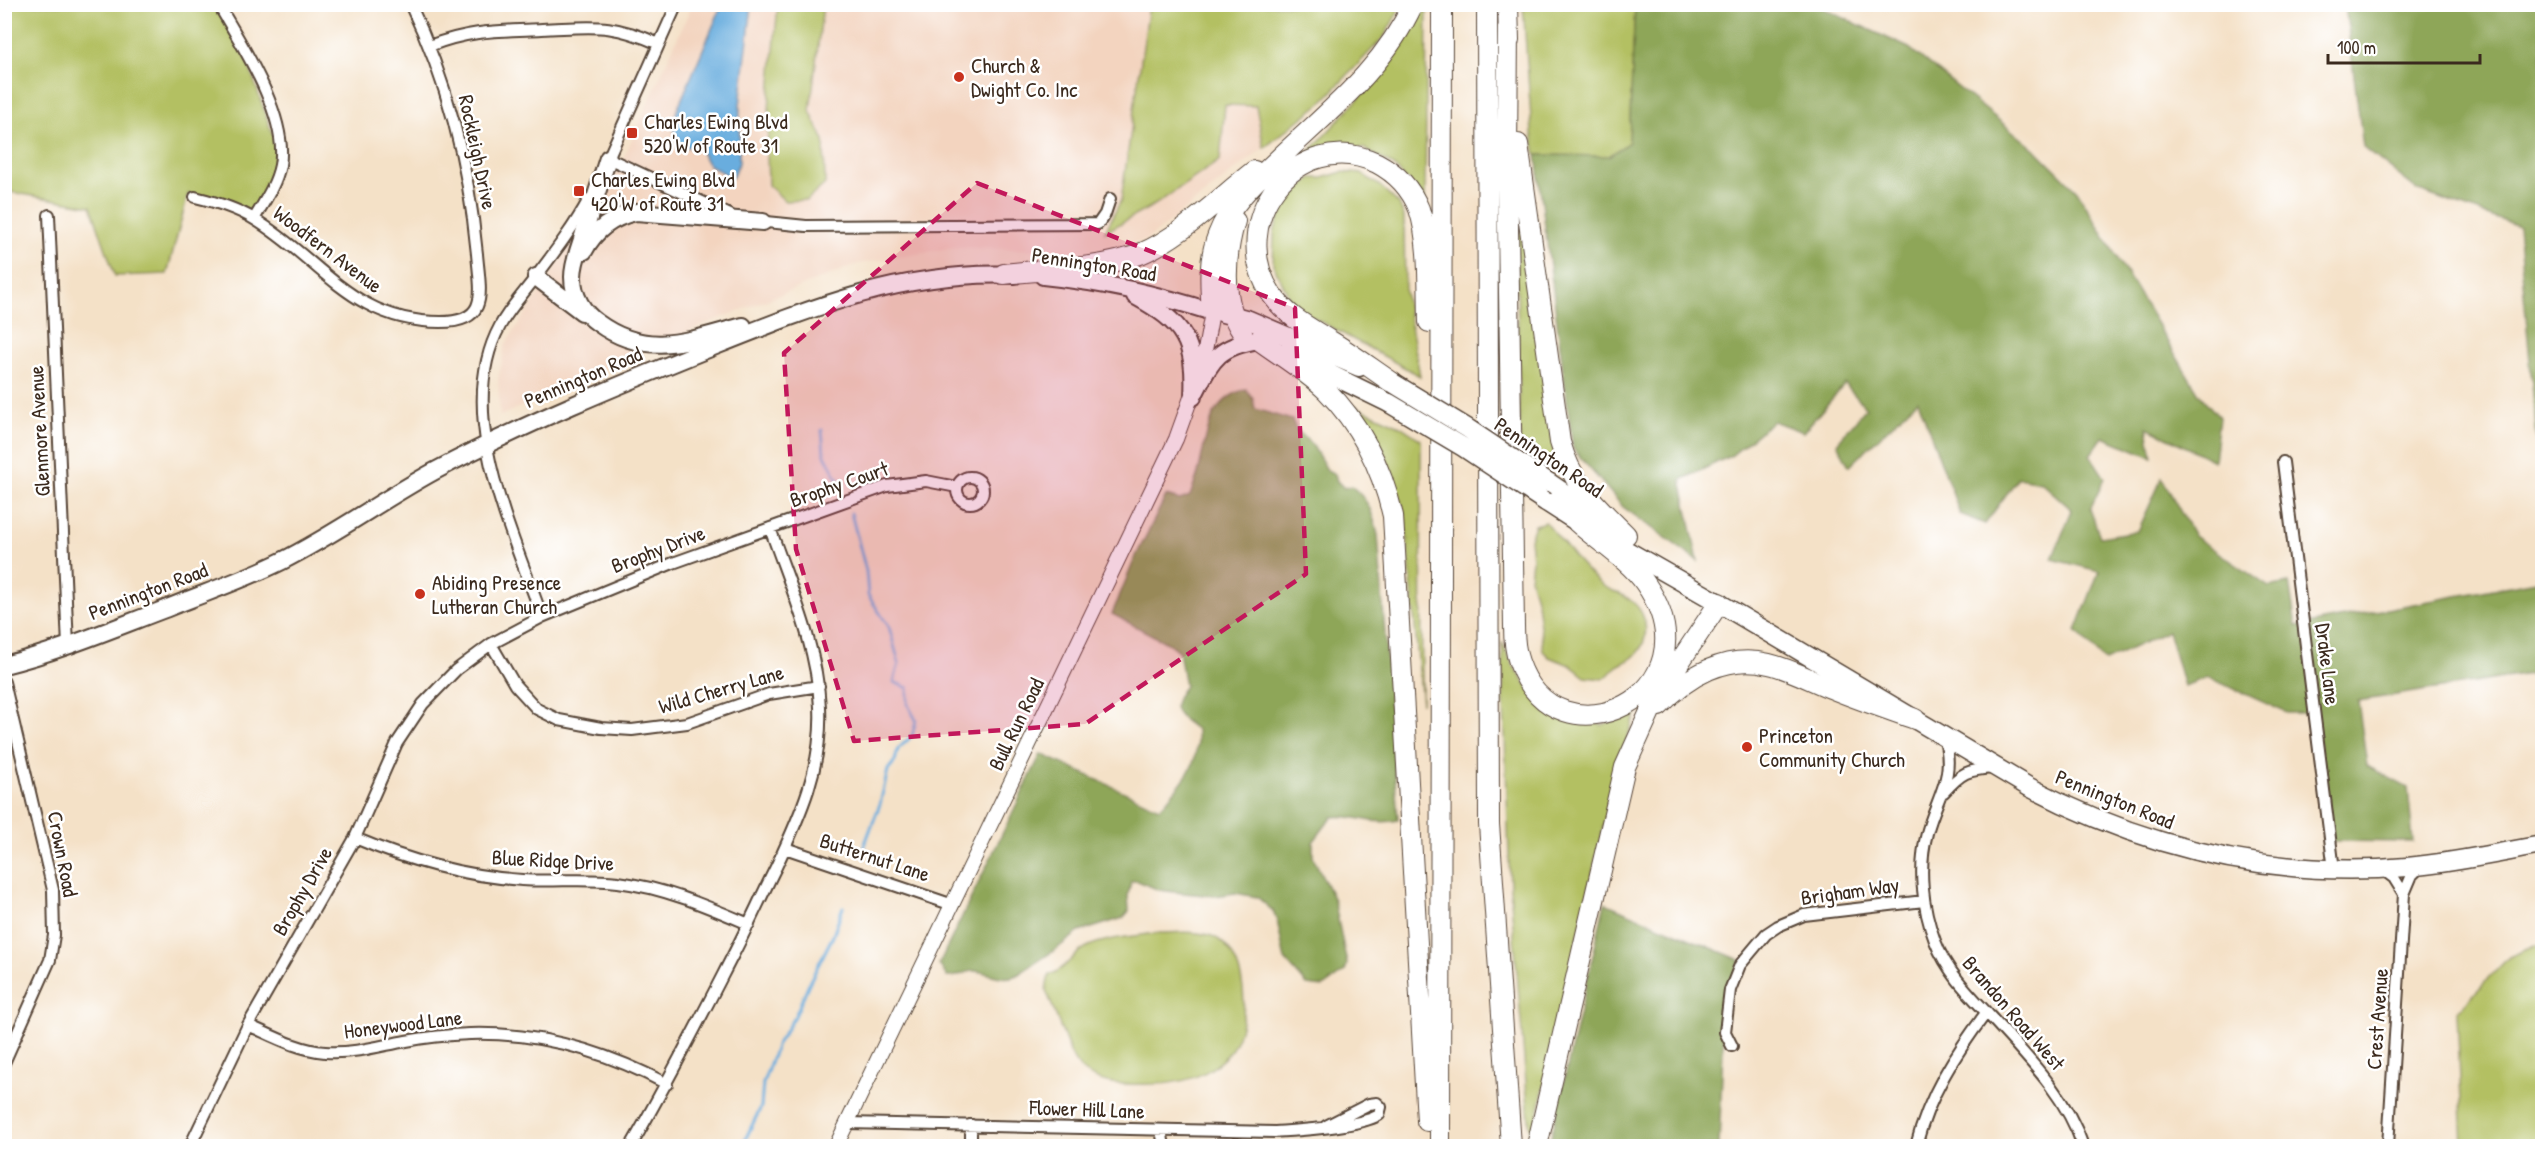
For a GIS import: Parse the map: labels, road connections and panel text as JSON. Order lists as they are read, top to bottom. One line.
{"streets":{"highway":["Pennington Road"],"street":["Rockleigh Drive","Woodfern Avenue","Glenmore Avenue","Brophy Court","Brophy Drive","Drake Lane","Wild Cherry Lane","Bull Run Road","Crown Road","Butternut Lane","Blue Ridge Drive","Brigham Way","Brandon Road West","Crest Avenue","Honeywood Lane","Flower Hill Lane"]},"crossings":[["Rockleigh Drive","Woodfern Avenue"],["Pennington Road","Glenmore Avenue"],["Pennington Road","Drake Lane"],["Pennington Road","Bull Run Road"],["Pennington Road","Brandon Road West"],["Pennington Road","Crest Avenue"],["Brophy Court","Brophy Drive"],["Brophy Drive","Wild Cherry Lane"],["Brophy Drive","Blue Ridge Drive"],["Brophy Drive","Honeywood Lane"],["Bull Run Road","Butternut Lane"],["Bull Run Road","Flower Hill Lane"],["Brigham Way","Brandon Road West"]],"places":{"other":["Church & Dwight Co. Inc","Abiding Presence Lutheran Church","Princeton Community Church"],"transit":["Charles Ewing Blvd 520'W of Route 31","Charles Ewing Blvd 420'W of Route 31"]},"scale_bar":"100 m"}
